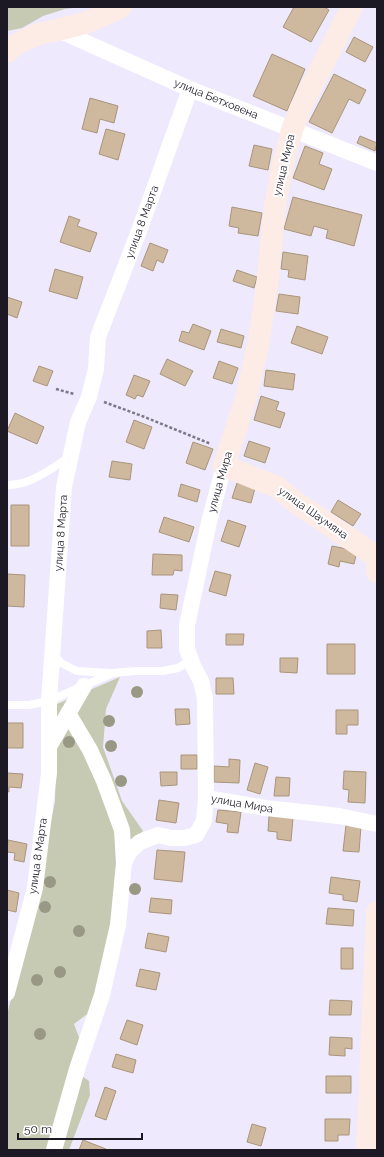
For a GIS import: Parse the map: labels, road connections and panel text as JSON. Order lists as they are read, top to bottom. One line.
{"streets":{"street":["улица Бетховена","улица Мира","улица 8 Марта","улица Шаумяна"]},"crossings":[["улица Бетховена","улица Мира"],["улица Бетховена","улица 8 Марта"],["улица Мира","улица Шаумяна"]],"scale_bar":"50 m"}
